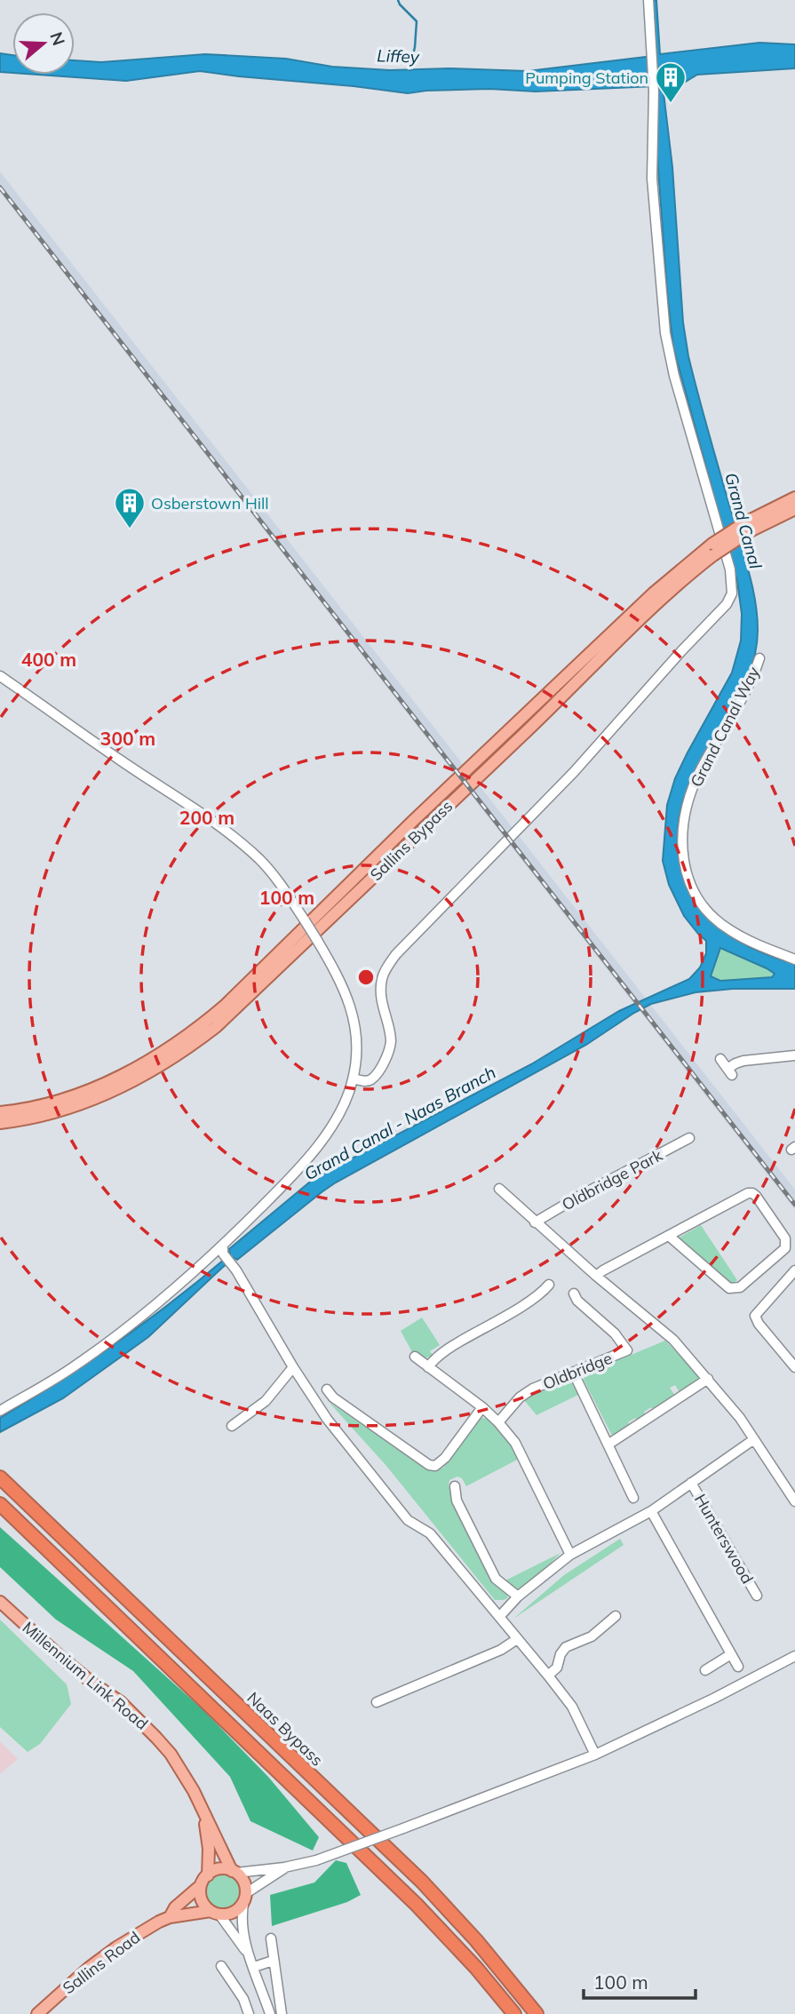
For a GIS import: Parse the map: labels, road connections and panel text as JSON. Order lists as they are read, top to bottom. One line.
{"streets":{"highway":["Naas Bypass"],"main road":["Sallins Bypass","Millennium Link Road","Sallins Road"],"street":["Grand Canal Way","Oldbridge Park","Oldbridge","Hunterswood"]},"crossings":[["Millennium Link Road","Sallins Road"]],"water":["Liffey","Grand Canal","Grand Canal - Naas Branch"],"places":{"building":["Pumping Station","Osberstown Hill"]},"scale_bar":"100 m","north":"right","rings":["400 m","300 m","200 m","100 m"]}
